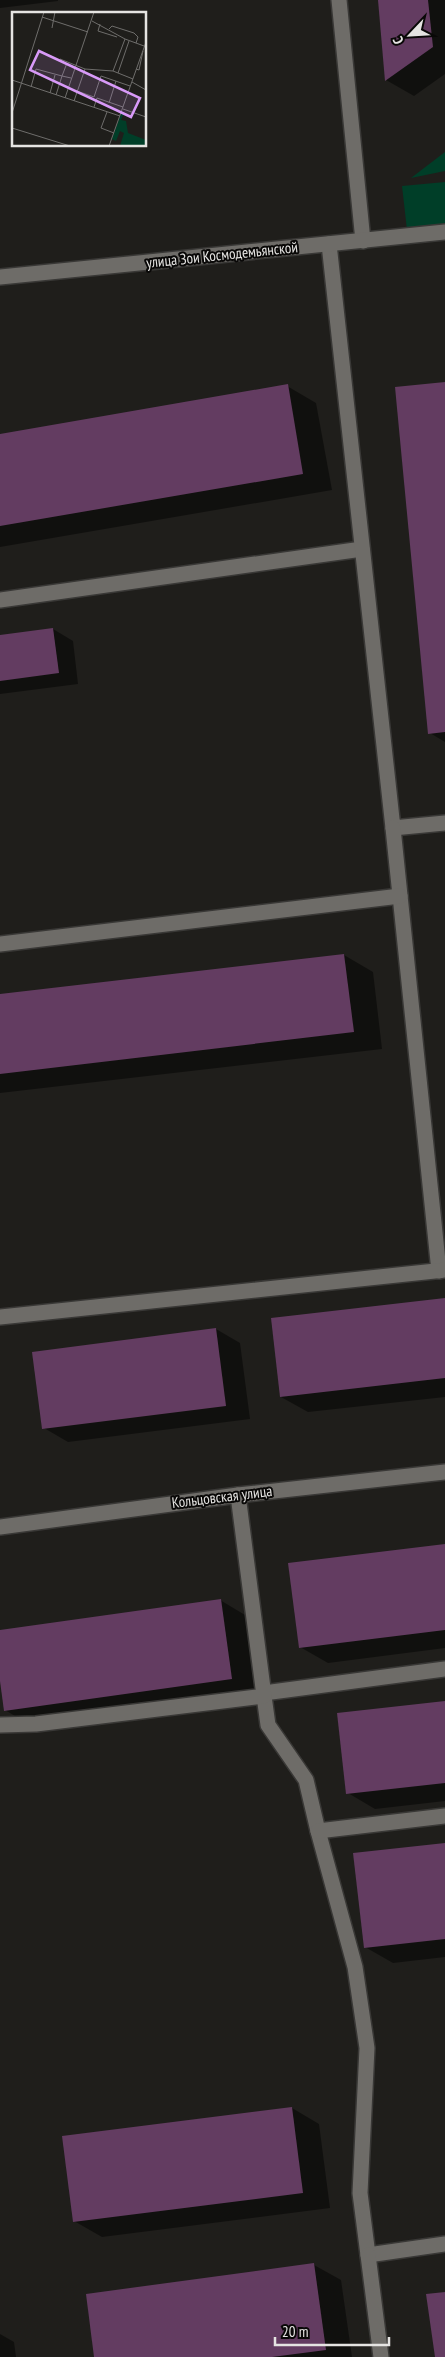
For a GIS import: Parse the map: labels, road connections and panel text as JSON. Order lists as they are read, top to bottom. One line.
{"streets":{"street":["улица Зои Космодемьянской","Кольцовская улица"]},"scale_bar":"20 m","north":"bottom left"}
